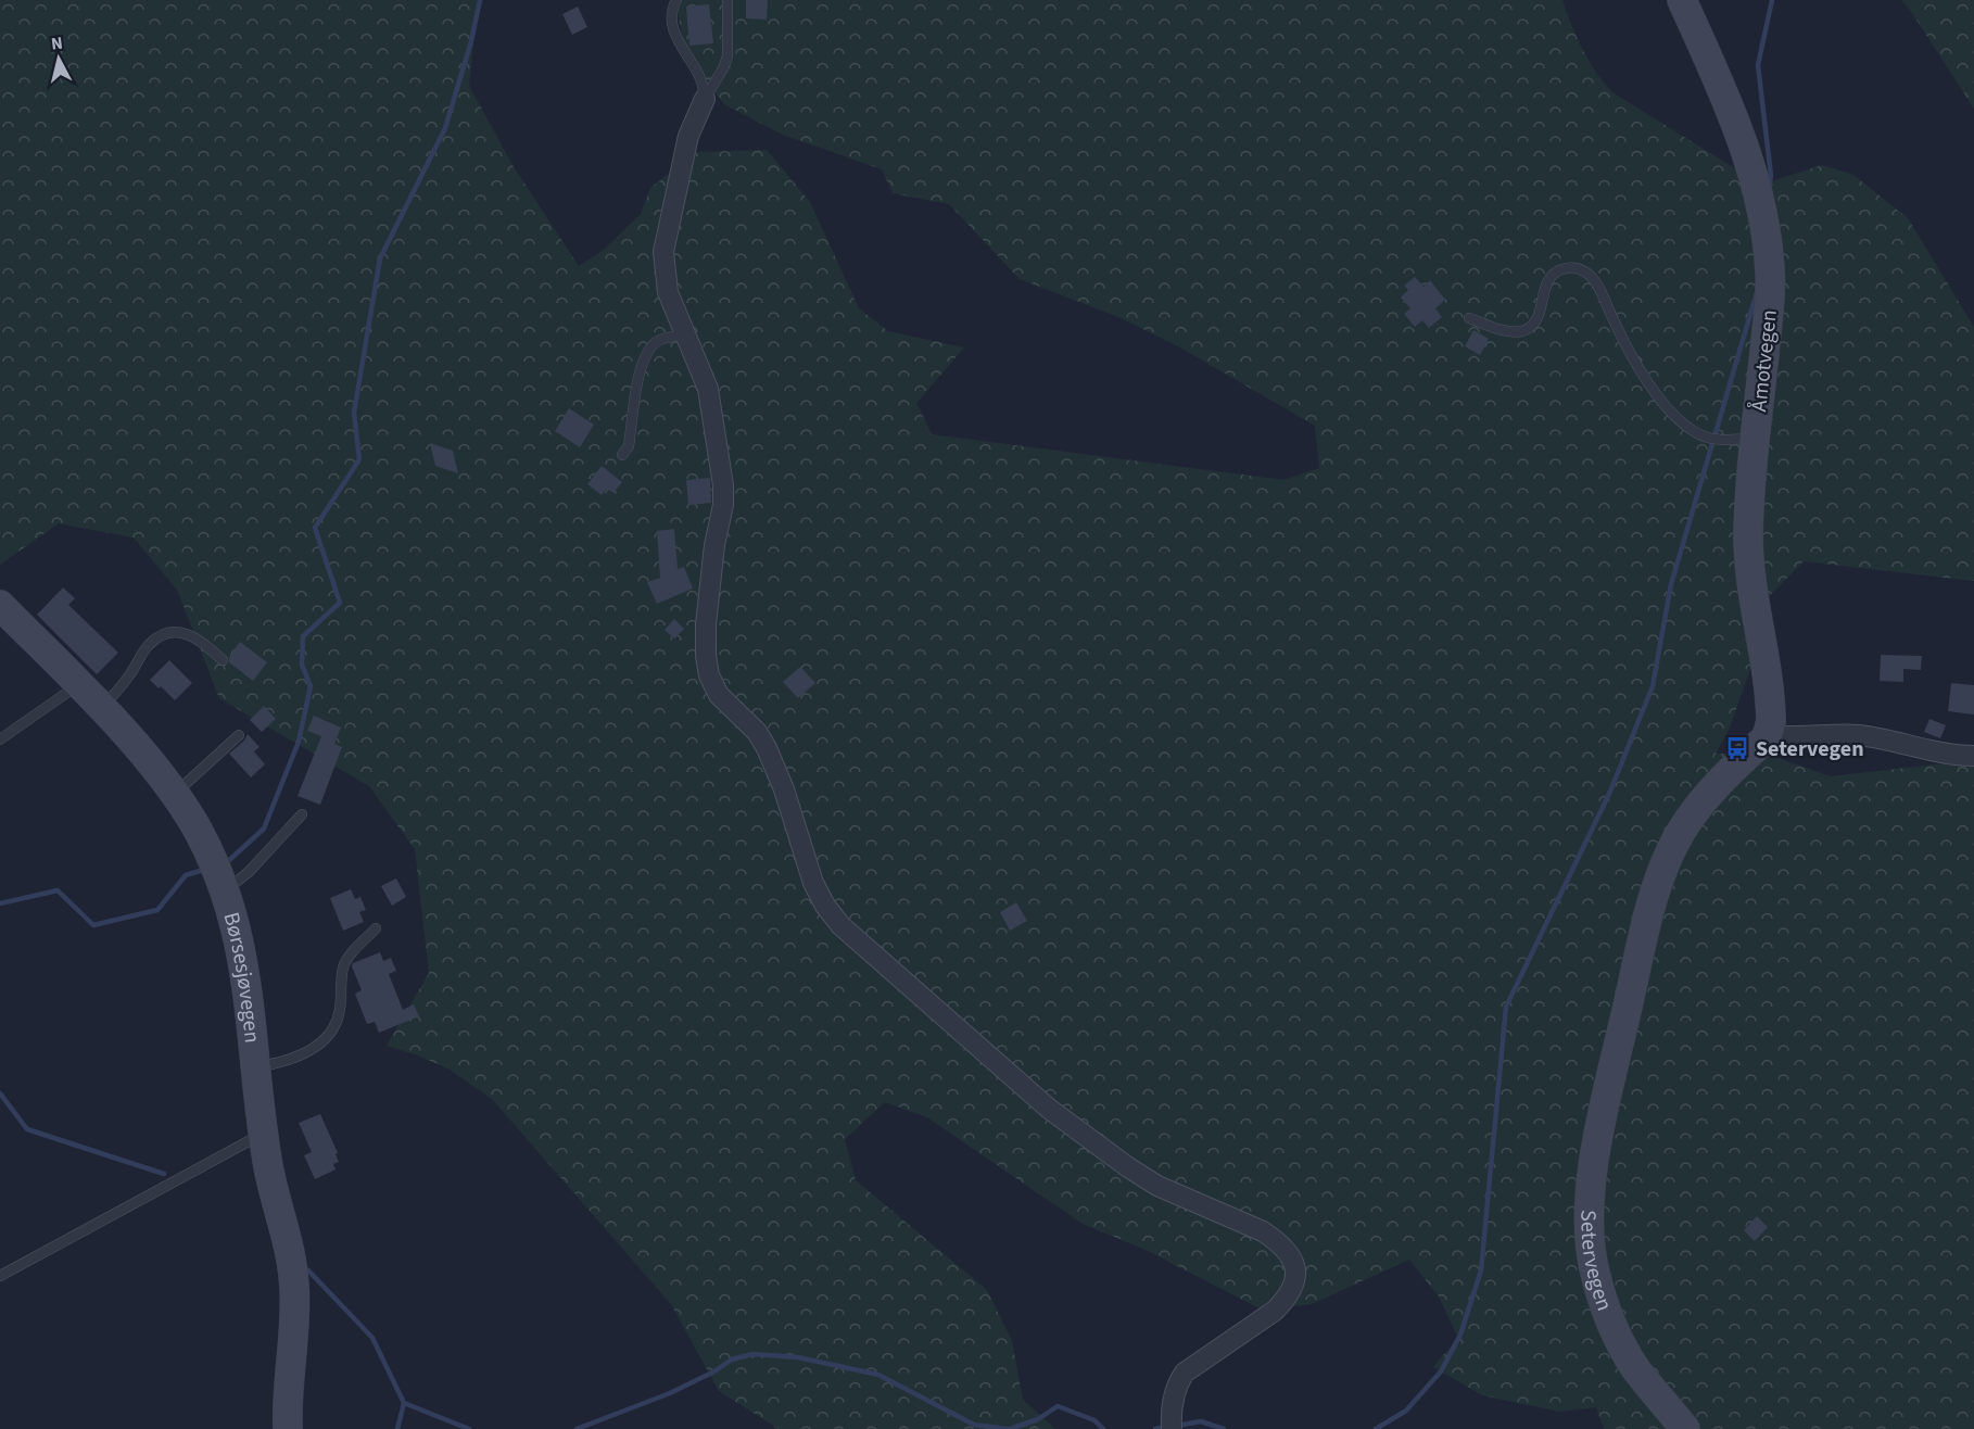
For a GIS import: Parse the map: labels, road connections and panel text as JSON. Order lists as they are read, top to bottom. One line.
{"streets":{"main road":["Åmotvegen","Børsesjøvegen","Setervegen"]},"crossings":[["Åmotvegen","Setervegen"]],"places":{"bus stop":["Setervegen"]},"north":"top"}
